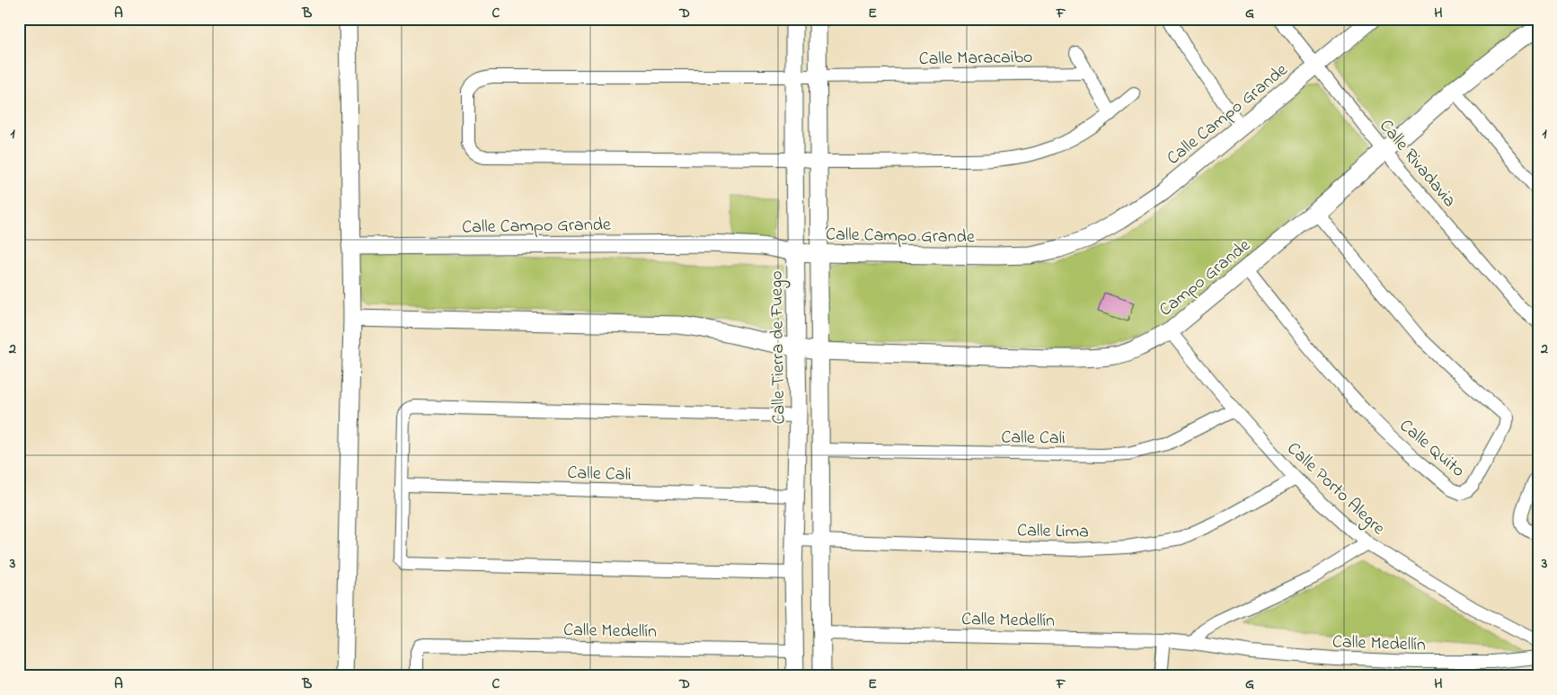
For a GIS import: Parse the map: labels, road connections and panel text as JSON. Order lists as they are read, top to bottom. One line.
{"streets":{"street":["Calle Maracaibo","Calle Campo Grande","Calle Rivadavia","Campo Grande","Calle Tierra de Fuego","Calle Cali","Calle Quito","Calle Porto Alegre","Calle Lima","Calle Medellín"]},"crossings":[["Calle Maracaibo","Calle Tierra de Fuego"],["Calle Campo Grande","Calle Rivadavia"],["Calle Campo Grande","Calle Tierra de Fuego"],["Calle Rivadavia","Campo Grande"],["Campo Grande","Calle Quito"],["Campo Grande","Calle Porto Alegre"],["Calle Tierra de Fuego","Calle Cali"],["Calle Tierra de Fuego","Calle Lima"],["Calle Tierra de Fuego","Calle Medellín"],["Calle Cali","Calle Porto Alegre"],["Calle Porto Alegre","Calle Lima"]],"grid":{"columns":["A","B","C","D","E","F","G","H"],"rows":["1","2","3"]}}
